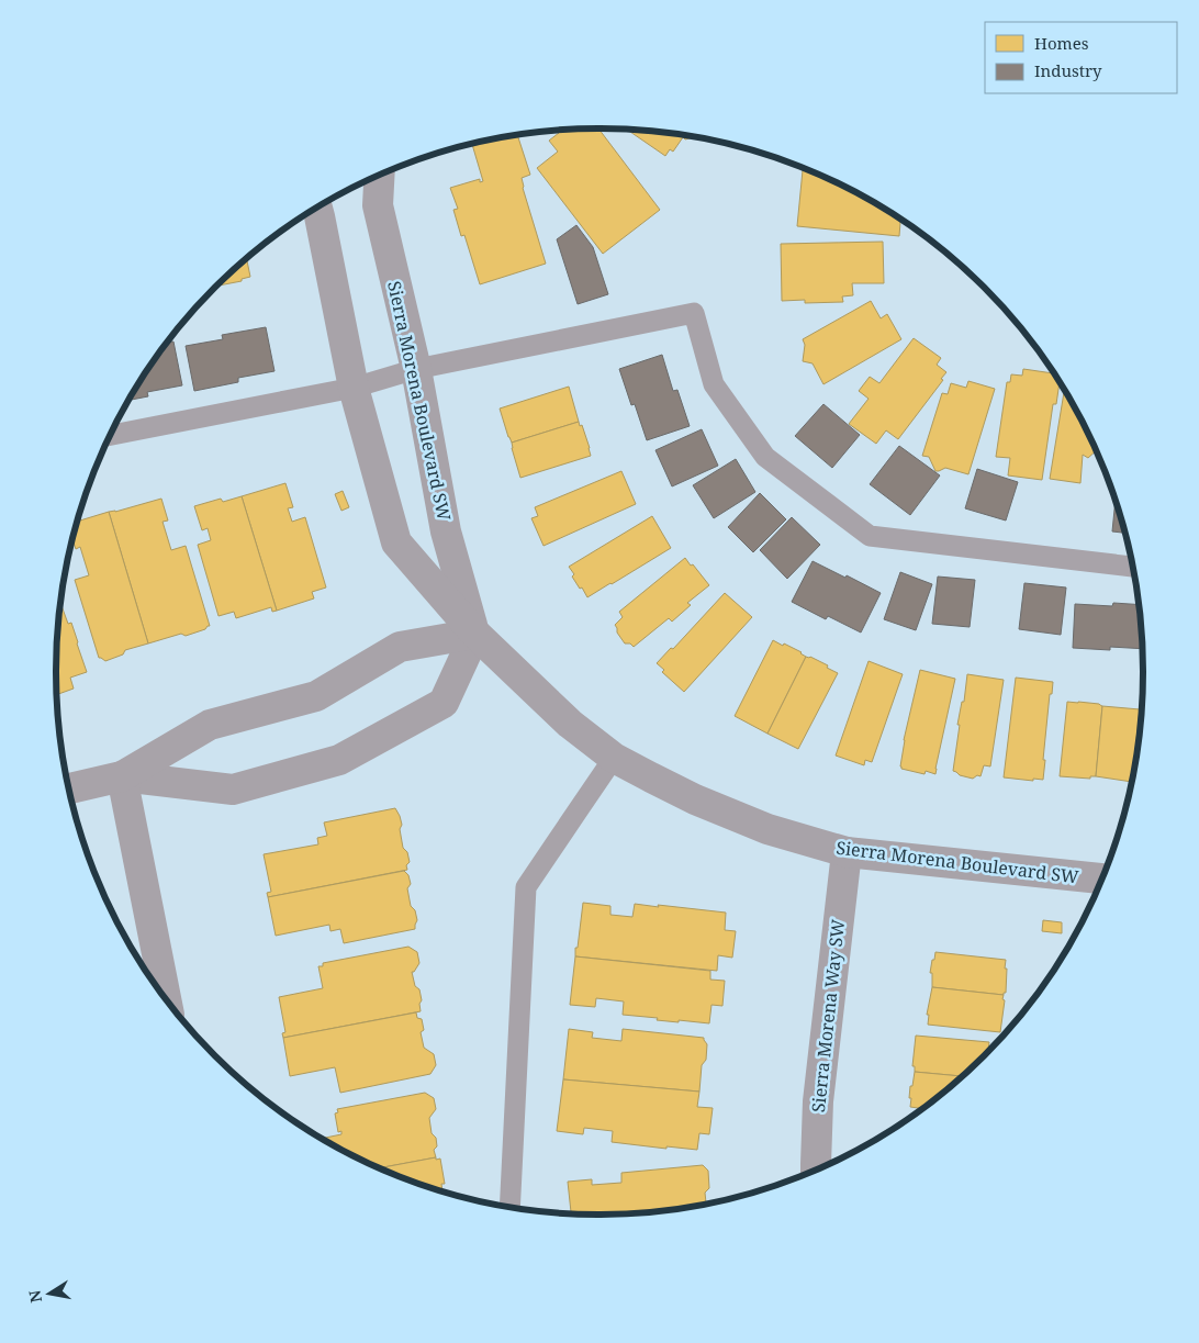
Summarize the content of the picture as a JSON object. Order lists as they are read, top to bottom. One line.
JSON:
{"streets":{"street":["Sierra Morena Boulevard SW","Sierra Morena Way SW"]},"crossings":[["Sierra Morena Boulevard SW","Sierra Morena Way SW"]],"legend":["Homes","Industry"],"north":"left"}
